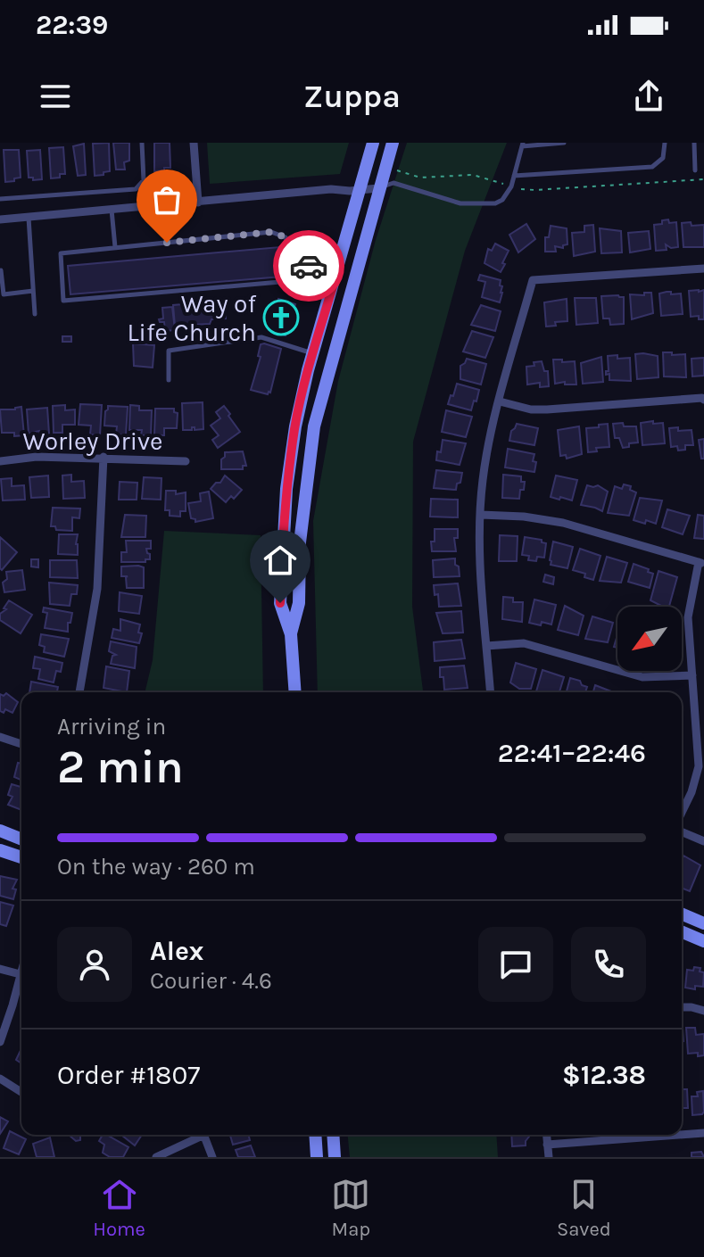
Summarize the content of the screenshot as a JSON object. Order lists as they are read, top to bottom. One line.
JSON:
{"streets":{"street":["Worley Drive"]},"places":{"church":["Way of Life Church"]},"north":"bottom left","page":{"status":"22:39","header":"Zuppa","heading":["2 min","Arriving in","22:41–22:46"],"panel":["Alex","Courier · 4.6","Order #1807","$12.38"],"bar":"On the way · 260 m","tabs":["Home","Map","Saved"]}}
